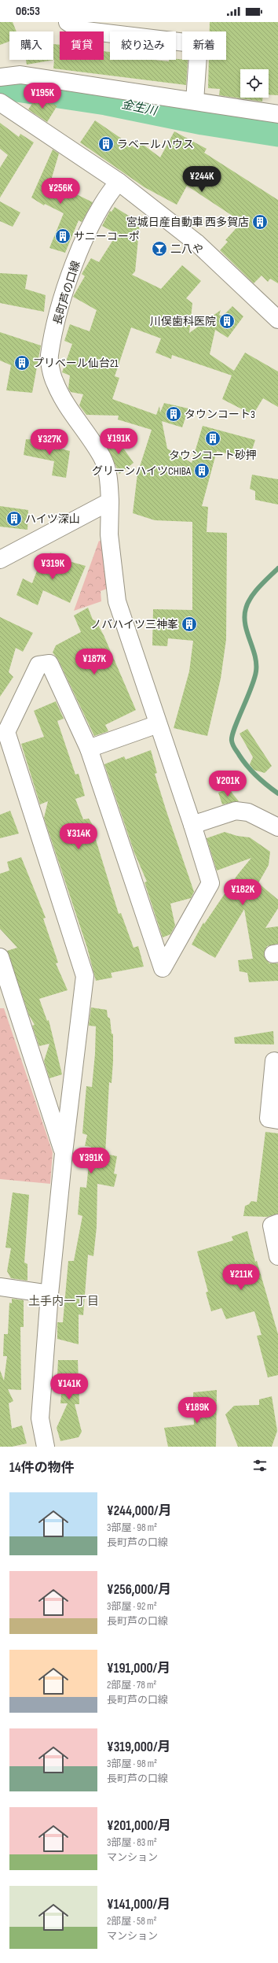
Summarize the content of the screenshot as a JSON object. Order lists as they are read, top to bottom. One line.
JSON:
{"streets":{"street":["長町芦の口線"]},"districts":["土手内一丁目"],"water":["金生川"],"places":{"building":["ラベールハウス","宮城日産自動車 西多賀店","サニーコーポ","川俣歯科医院","プリベール仙台21","タウンコート3","タウンコート砂押","グリーンハイツCHIBA","ハイツ深山","ノバハイツ三神峯"],"bar":["二八や"]},"page":{"status":"06:53","chip":["購入","賃貸","絞り込み","新着"],"price":["¥195K","¥244K","¥256K","¥191K","¥327K","¥319K","¥187K","¥201K","¥314K","¥182K","¥391K","¥211K","¥141K","¥189K"],"heading":"14件の物件","list":[{"name":"¥244,000/月","note":"3部屋 · 98 m² · 長町芦の口線"},{"name":"¥256,000/月","note":"3部屋 · 92 m² · 長町芦の口線"},{"name":"¥191,000/月","note":"2部屋 · 78 m² · 長町芦の口線"},{"name":"¥319,000/月","note":"3部屋 · 98 m² · 長町芦の口線"},{"name":"¥201,000/月","note":"3部屋 · 83 m² · マンション"},{"name":"¥141,000/月","note":"2部屋 · 58 m² · マンション"}]}}
